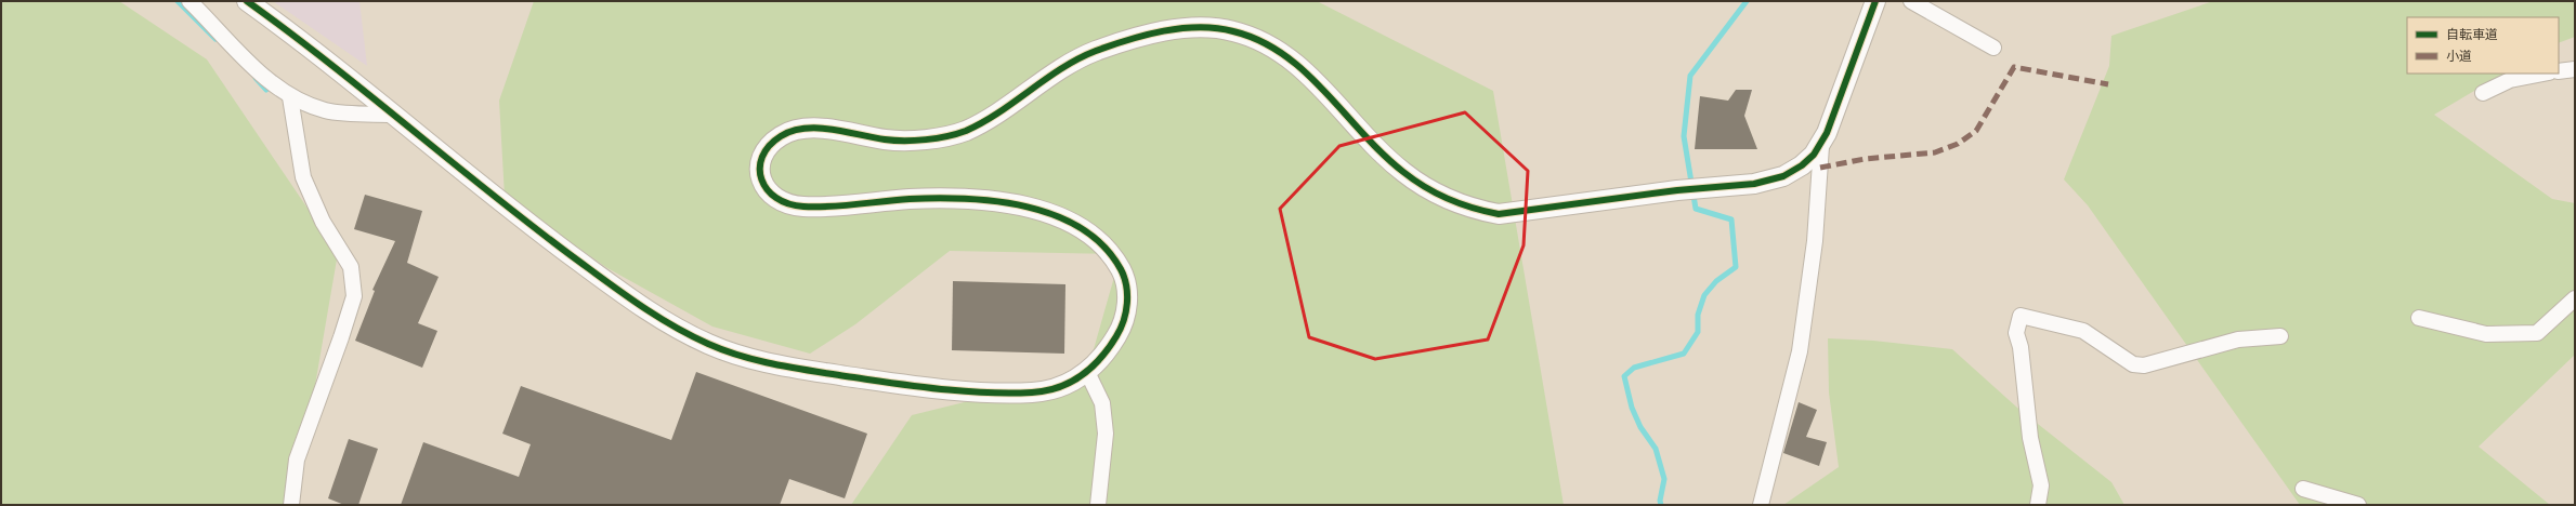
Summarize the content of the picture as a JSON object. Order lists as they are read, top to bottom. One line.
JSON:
{"legend":["自転車道","小道"]}
